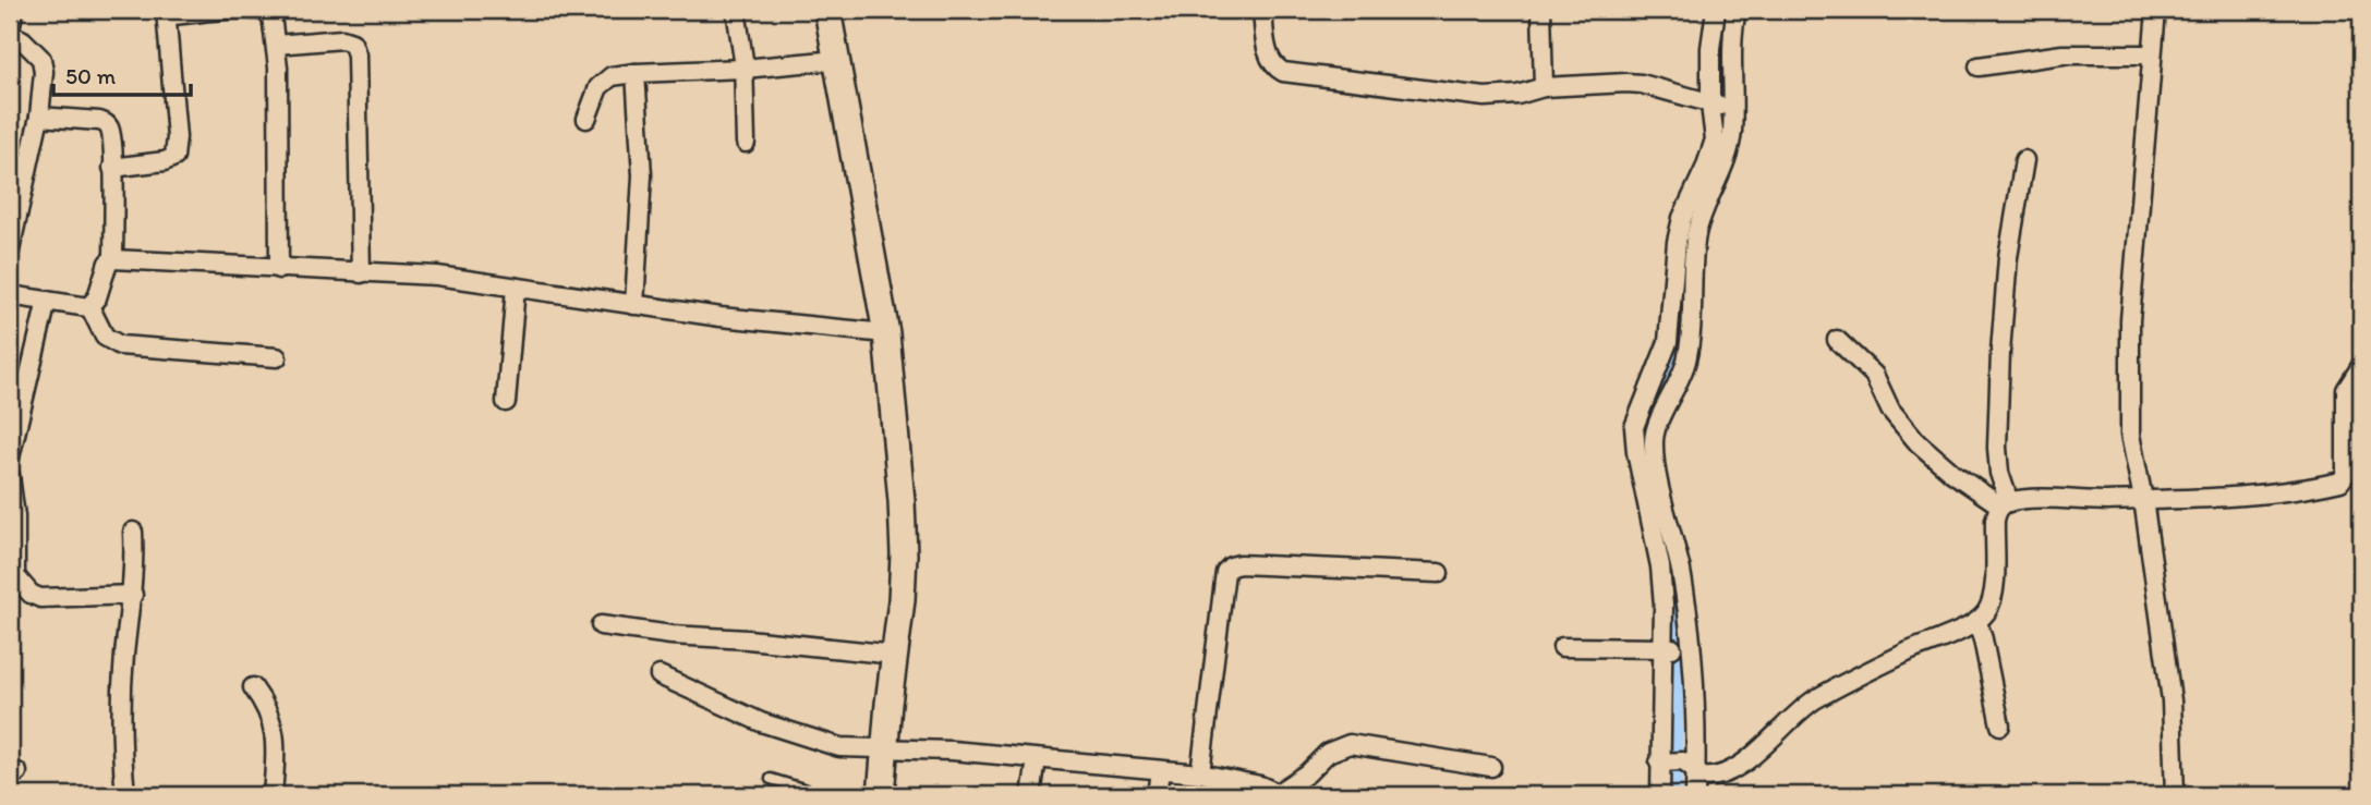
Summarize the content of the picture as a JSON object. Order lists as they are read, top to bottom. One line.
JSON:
{"scale_bar":"50 m"}
